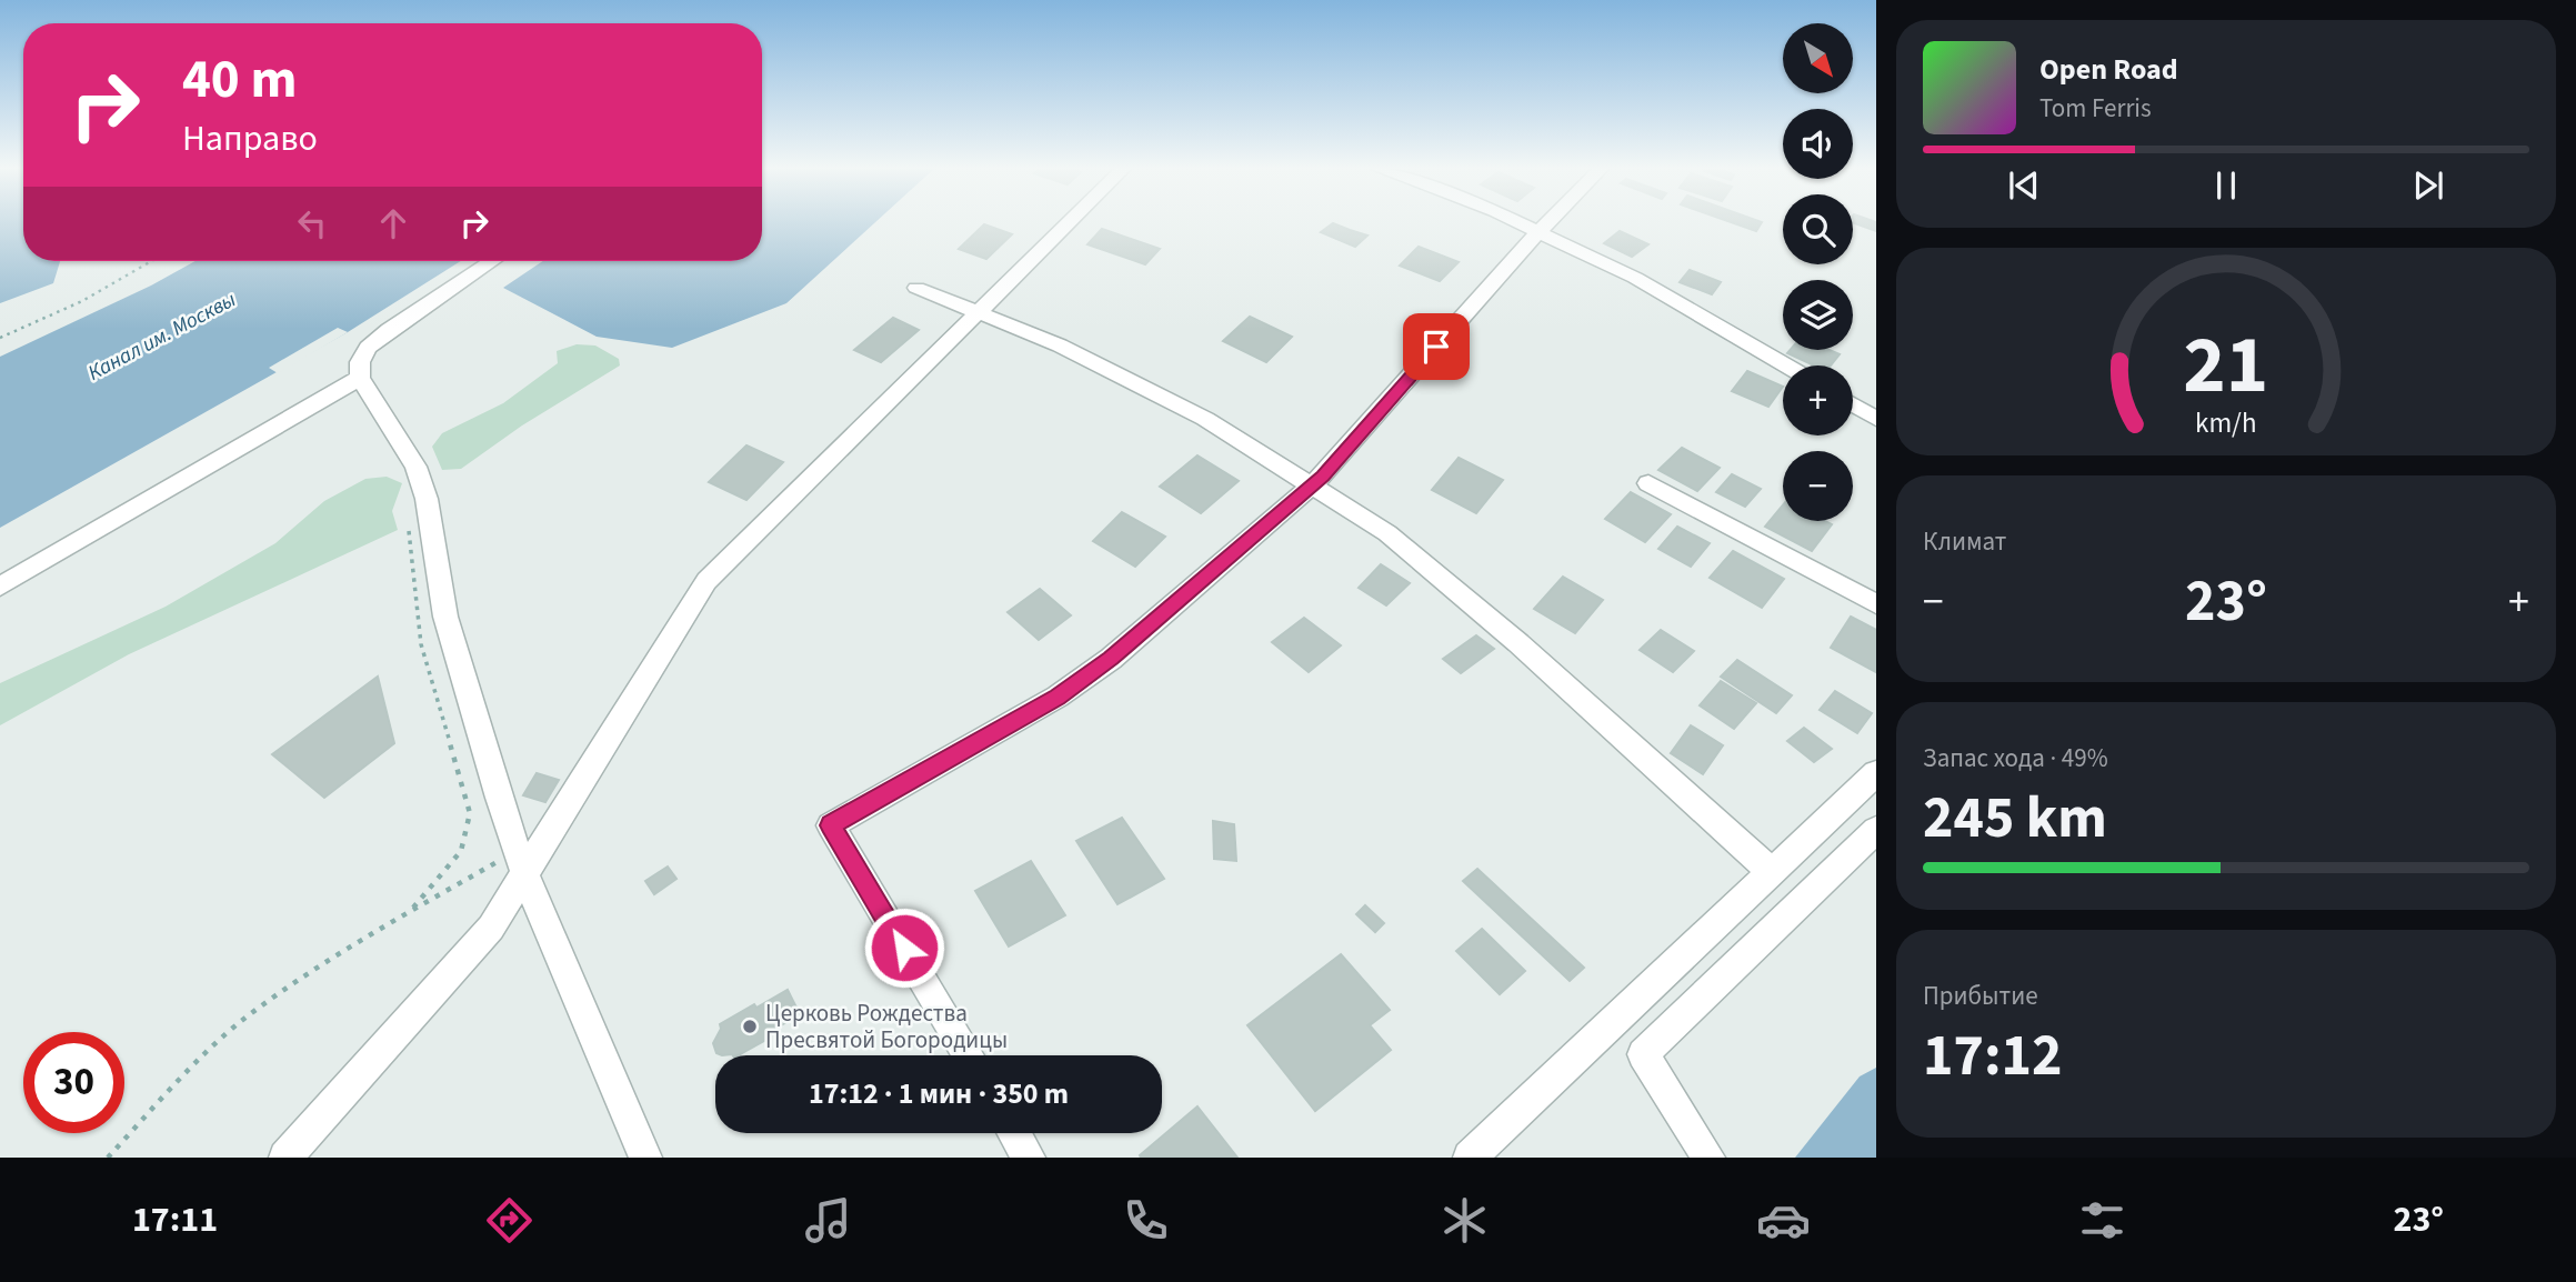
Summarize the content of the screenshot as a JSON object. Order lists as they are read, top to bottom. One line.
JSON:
{"water":["Канал им. Москвы"],"places":["Церковь Рождества Пресвятой Богородицы"],"north":"bottom right","page":{"map_buttons":["+","−"],"turn":["40 m","Направо"],"song":["Open Road","Tom Ferris"],"tile":["Климат",["Запас хода · 49%","245 km"],["Прибытие","17:12"]],"heat":["−","23°","+"],"limit":"30","trip":"17:12 · 1 мин · 350 m","tabs":["17:11","23°"],"gauge":["21","km/h"]}}
